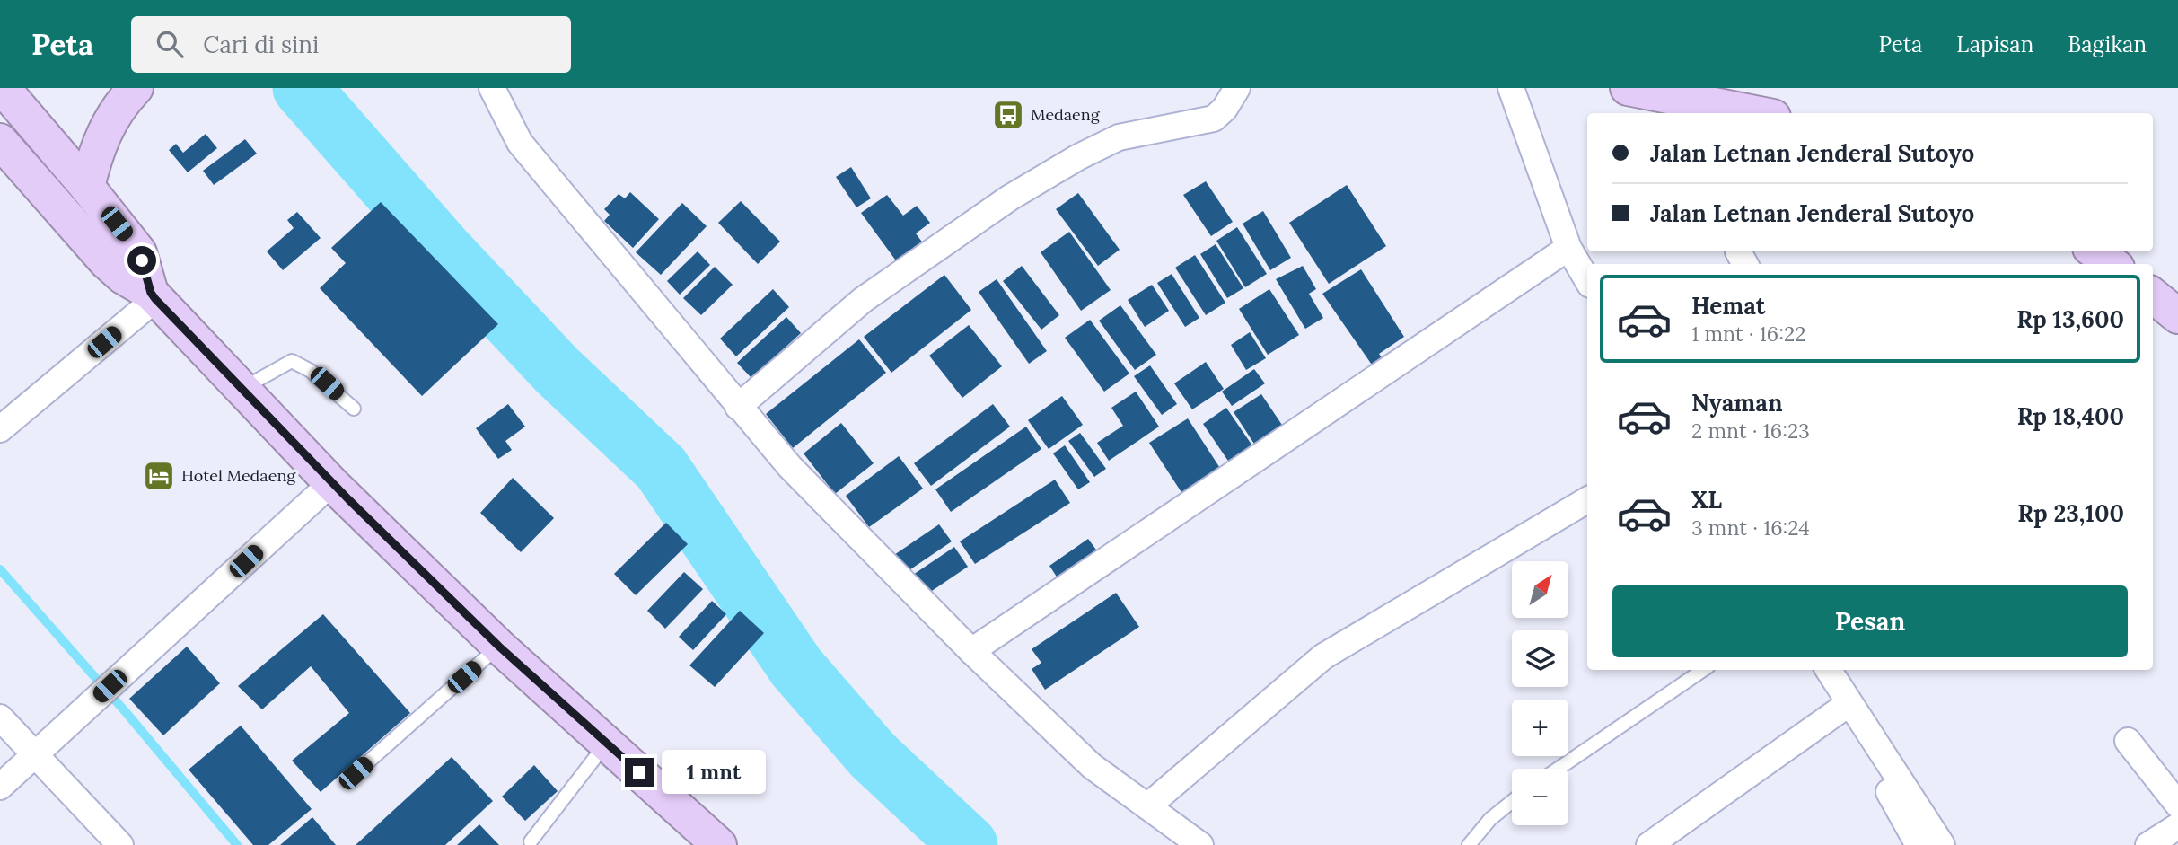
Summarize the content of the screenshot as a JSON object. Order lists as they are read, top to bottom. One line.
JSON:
{"places":{"bus stop":["Medaeng"],"hotel":["Hotel Medaeng"]},"north":"top right","page":{"header":"Peta","search":"Cari di sini","nav":["Peta","Lapisan","Bagikan"],"banner":["Jalan Letnan Jenderal Sutoyo","Jalan Letnan Jenderal Sutoyo"],"list":[{"name":"Hemat","note":"1 mnt · 16:22","value":"Rp 13,600"},{"name":"Nyaman","note":"2 mnt · 16:23","value":"Rp 18,400"},{"name":"XL","note":"3 mnt · 16:24","value":"Rp 23,100"}],"map_buttons":["+","−"],"buttons":"Pesan","bubble":"1 mnt"}}
